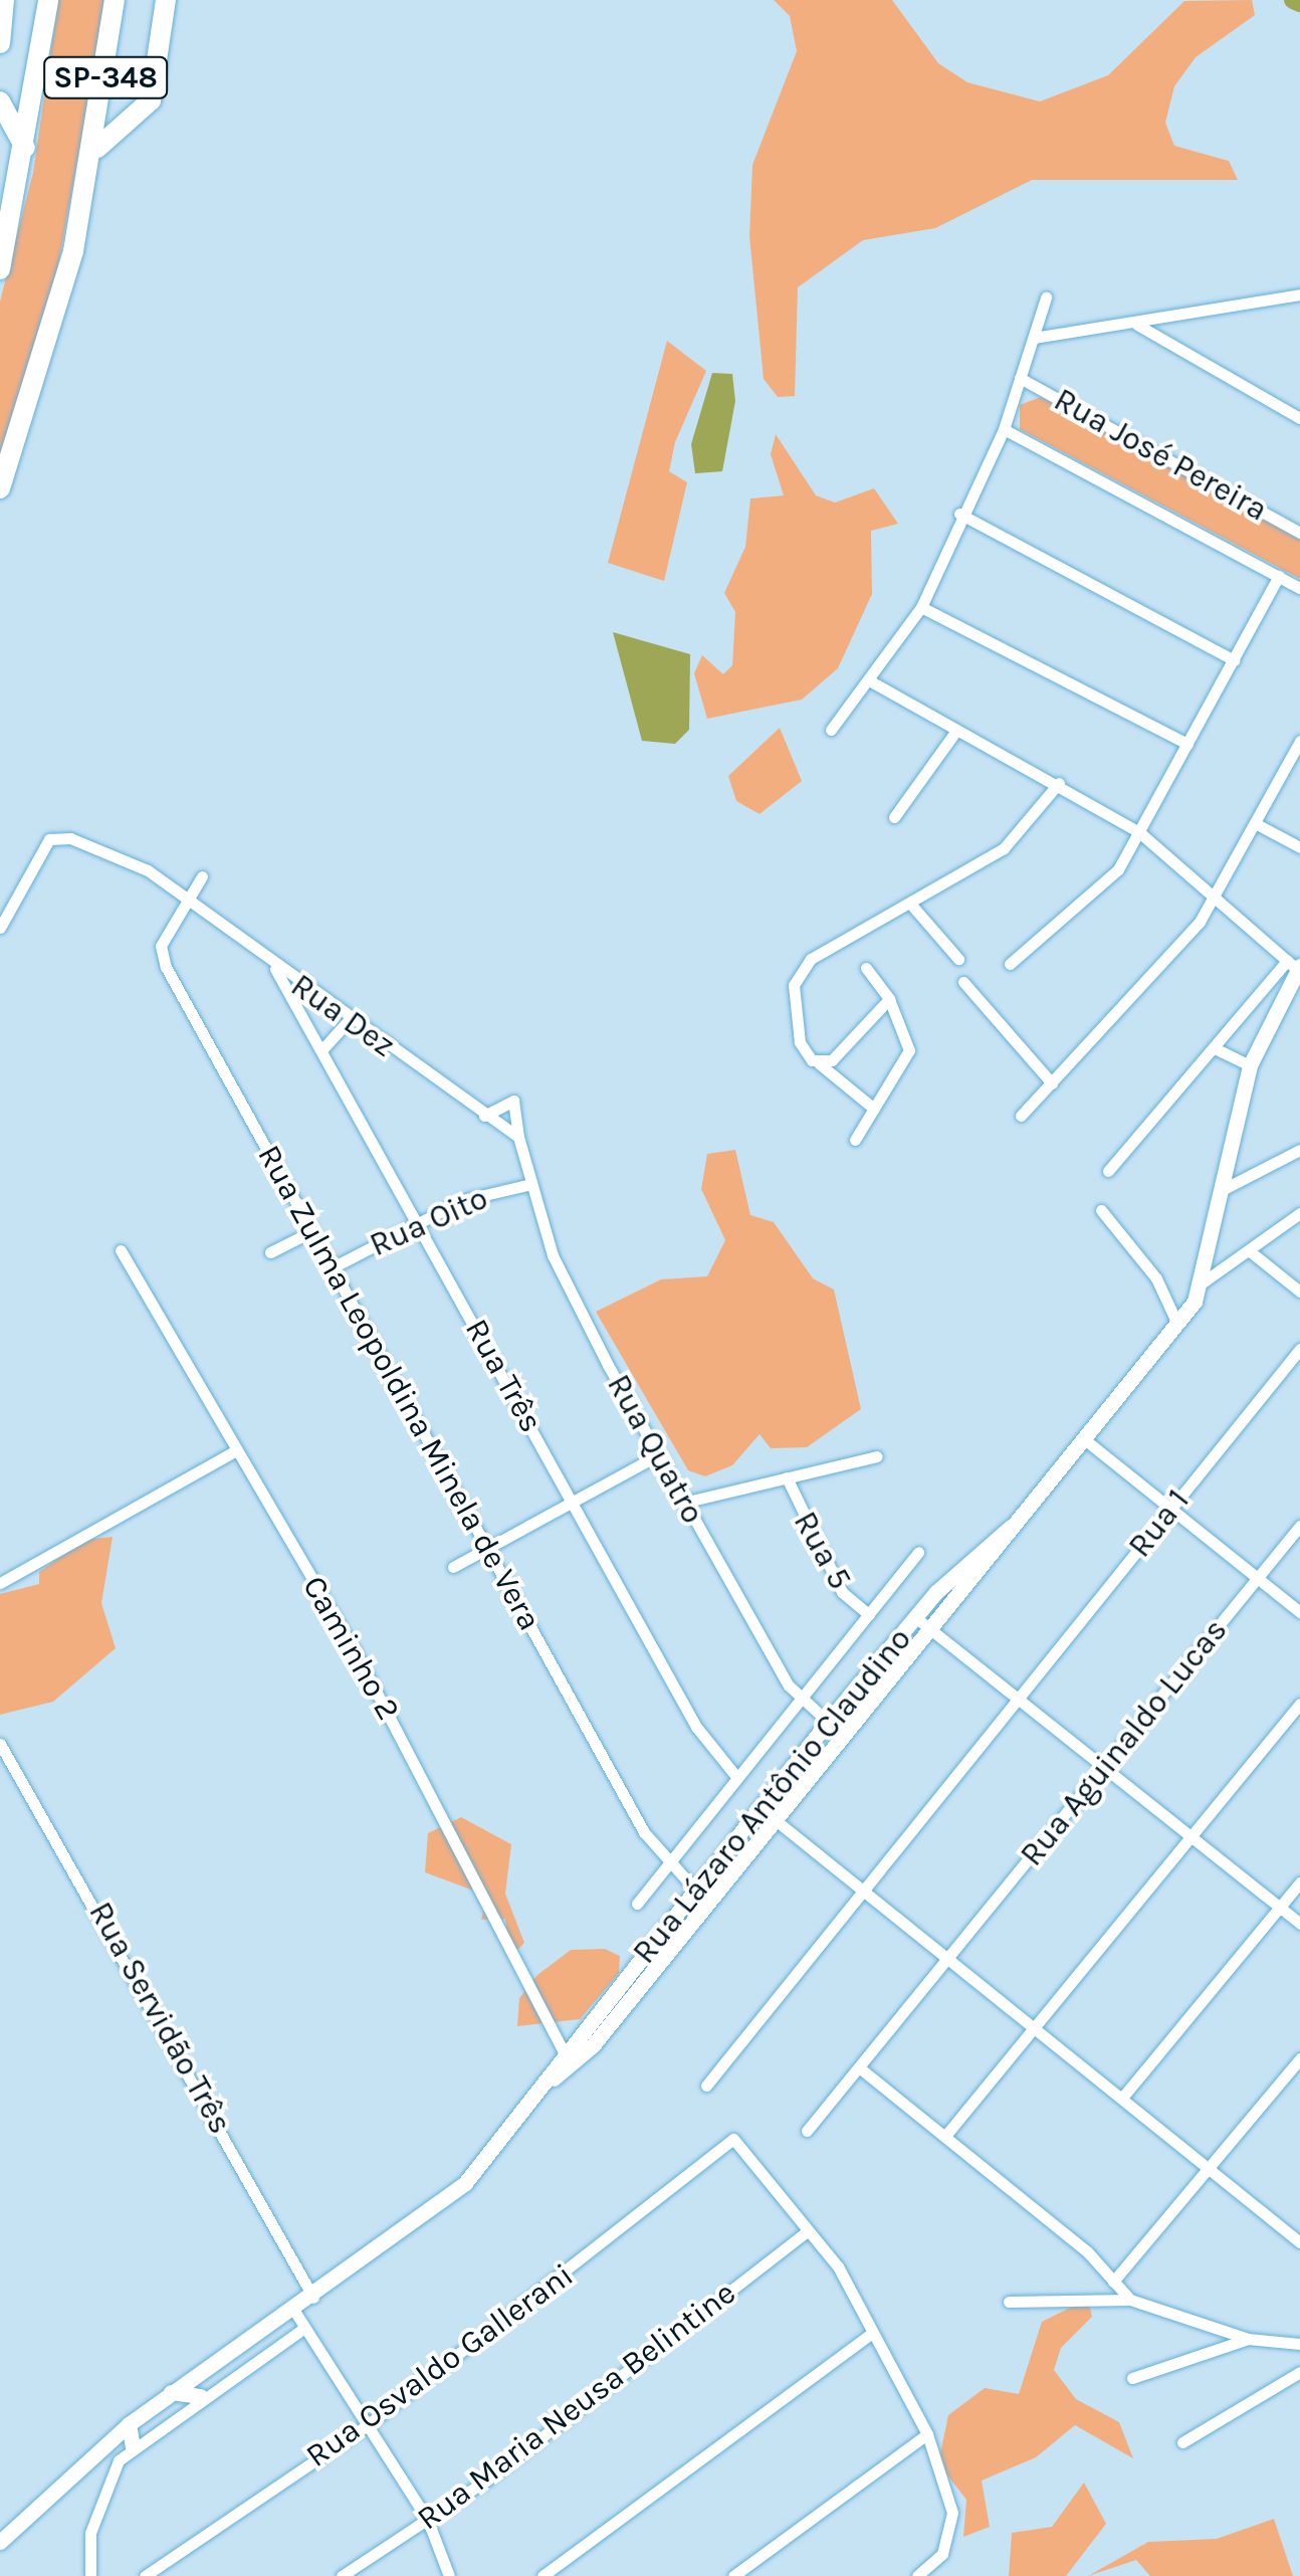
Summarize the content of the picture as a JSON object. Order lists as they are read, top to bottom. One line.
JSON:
{"streets":{"highway":["SP-348"],"main road":["Rua Lázaro Antônio Claudino"],"street":["Rua José Pereira","Rua Dez","Rua Oito","Rua Três","Rua Zulma Leopoldina Minela de Vera","Rua Quatro","Rua 1","Rua 5","Caminho 2","Rua Aguinaldo Lucas","Rua Servidão Três","Rua Osvaldo Gallerani","Rua Maria Neusa Belintine"]},"crossings":[["Rua Dez","Rua Três"],["Rua Dez","Rua Zulma Leopoldina Minela de Vera"],["Rua Dez","Rua Quatro"],["Rua Oito","Rua Três"],["Rua Oito","Rua Zulma Leopoldina Minela de Vera"],["Rua Oito","Rua Quatro"],["Rua Zulma Leopoldina Minela de Vera","Rua Lázaro Antônio Claudino"],["Rua Quatro","Rua Lázaro Antônio Claudino"],["Caminho 2","Rua Lázaro Antônio Claudino"],["Rua Lázaro Antônio Claudino","Rua Servidão Três"],["Rua Osvaldo Gallerani","Rua Maria Neusa Belintine"]]}
